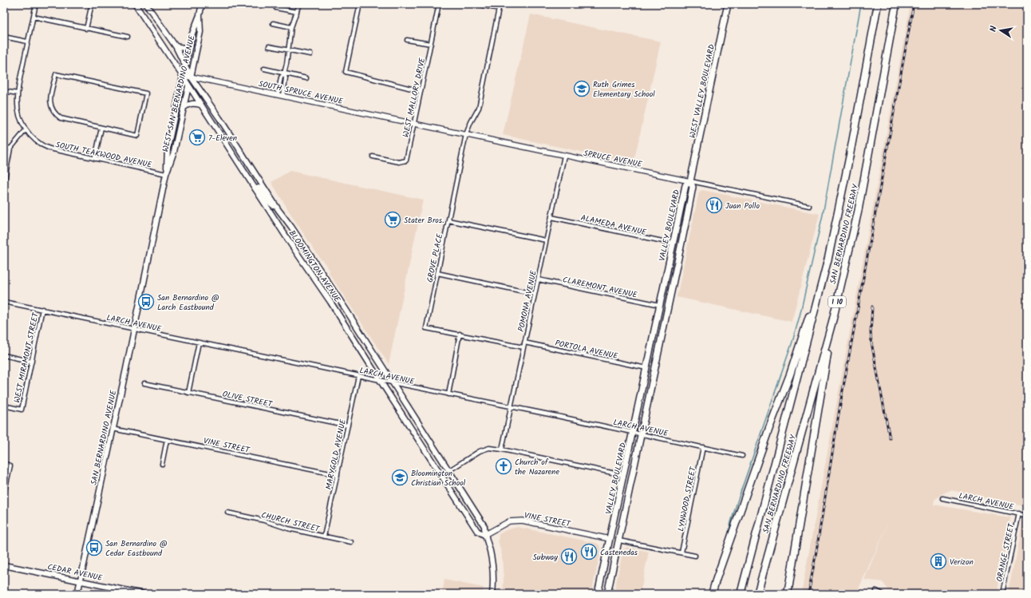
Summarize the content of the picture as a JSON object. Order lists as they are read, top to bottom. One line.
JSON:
{"streets":{"highway":["SAN BERNARDINO FREEWAY","I 10"],"main road":["WEST VALLEY BOULEVARD","WEST SAN BERNARDINO AVENUE","VALLEY BOULEVARD","BLOOMINGTON AVENUE","SAN BERNARDINO AVENUE","CEDAR AVENUE"],"street":["SOUTH SPRUCE AVENUE","WEST MALLORY DRIVE","SOUTH TEAKWOOD AVENUE","SPRUCE AVENUE","ALAMEDA AVENUE","GROVE PLACE","CLAREMONT AVENUE","POMONA AVENUE","LARCH AVENUE","PORTOLA AVENUE","WEST MIRAMONT STREET","OLIVE STREET","VINE STREET","MARYGOLD AVENUE","LYNWOOD STREET","CHURCH STREET","ORANGE STREET"]},"crossings":[["WEST VALLEY BOULEVARD","SPRUCE AVENUE"],["WEST VALLEY BOULEVARD","VALLEY BOULEVARD"],["SOUTH SPRUCE AVENUE","WEST SAN BERNARDINO AVENUE"],["SOUTH SPRUCE AVENUE","WEST MALLORY DRIVE"],["SOUTH SPRUCE AVENUE","SPRUCE AVENUE"],["SOUTH SPRUCE AVENUE","BLOOMINGTON AVENUE"],["WEST SAN BERNARDINO AVENUE","SOUTH TEAKWOOD AVENUE"],["WEST SAN BERNARDINO AVENUE","BLOOMINGTON AVENUE"],["WEST SAN BERNARDINO AVENUE","SAN BERNARDINO AVENUE"],["WEST MALLORY DRIVE","SPRUCE AVENUE"],["SPRUCE AVENUE","VALLEY BOULEVARD"],["SPRUCE AVENUE","GROVE PLACE"],["SPRUCE AVENUE","POMONA AVENUE"],["ALAMEDA AVENUE","VALLEY BOULEVARD"],["ALAMEDA AVENUE","POMONA AVENUE"],["VALLEY BOULEVARD","CLAREMONT AVENUE"],["VALLEY BOULEVARD","LARCH AVENUE"],["VALLEY BOULEVARD","PORTOLA AVENUE"],["VALLEY BOULEVARD","VINE STREET"],["BLOOMINGTON AVENUE","LARCH AVENUE"],["BLOOMINGTON AVENUE","VINE STREET"],["CLAREMONT AVENUE","POMONA AVENUE"],["POMONA AVENUE","LARCH AVENUE"],["POMONA AVENUE","PORTOLA AVENUE"],["LARCH AVENUE","WEST MIRAMONT STREET"],["LARCH AVENUE","SAN BERNARDINO AVENUE"],["LARCH AVENUE","MARYGOLD AVENUE"],["LARCH AVENUE","LYNWOOD STREET"],["LARCH AVENUE","ORANGE STREET"],["OLIVE STREET","MARYGOLD AVENUE"],["SAN BERNARDINO AVENUE","VINE STREET"],["SAN BERNARDINO AVENUE","CEDAR AVENUE"],["VINE STREET","MARYGOLD AVENUE"],["MARYGOLD AVENUE","CHURCH STREET"]],"places":{"school or university":["Ruth Grimes Elementary School","Bloomington Christian School"],"supermarket":["7-Eleven","Stater Bros."],"restaurant":["Juan Pollo","Castenedas","Subway"],"bus stop":["San Bernardino @ Larch Eastbound","San Bernardino @ Cedar Eastbound"],"church":["Church of the Nazarene"],"building":["Verizon"]},"north":"left"}
